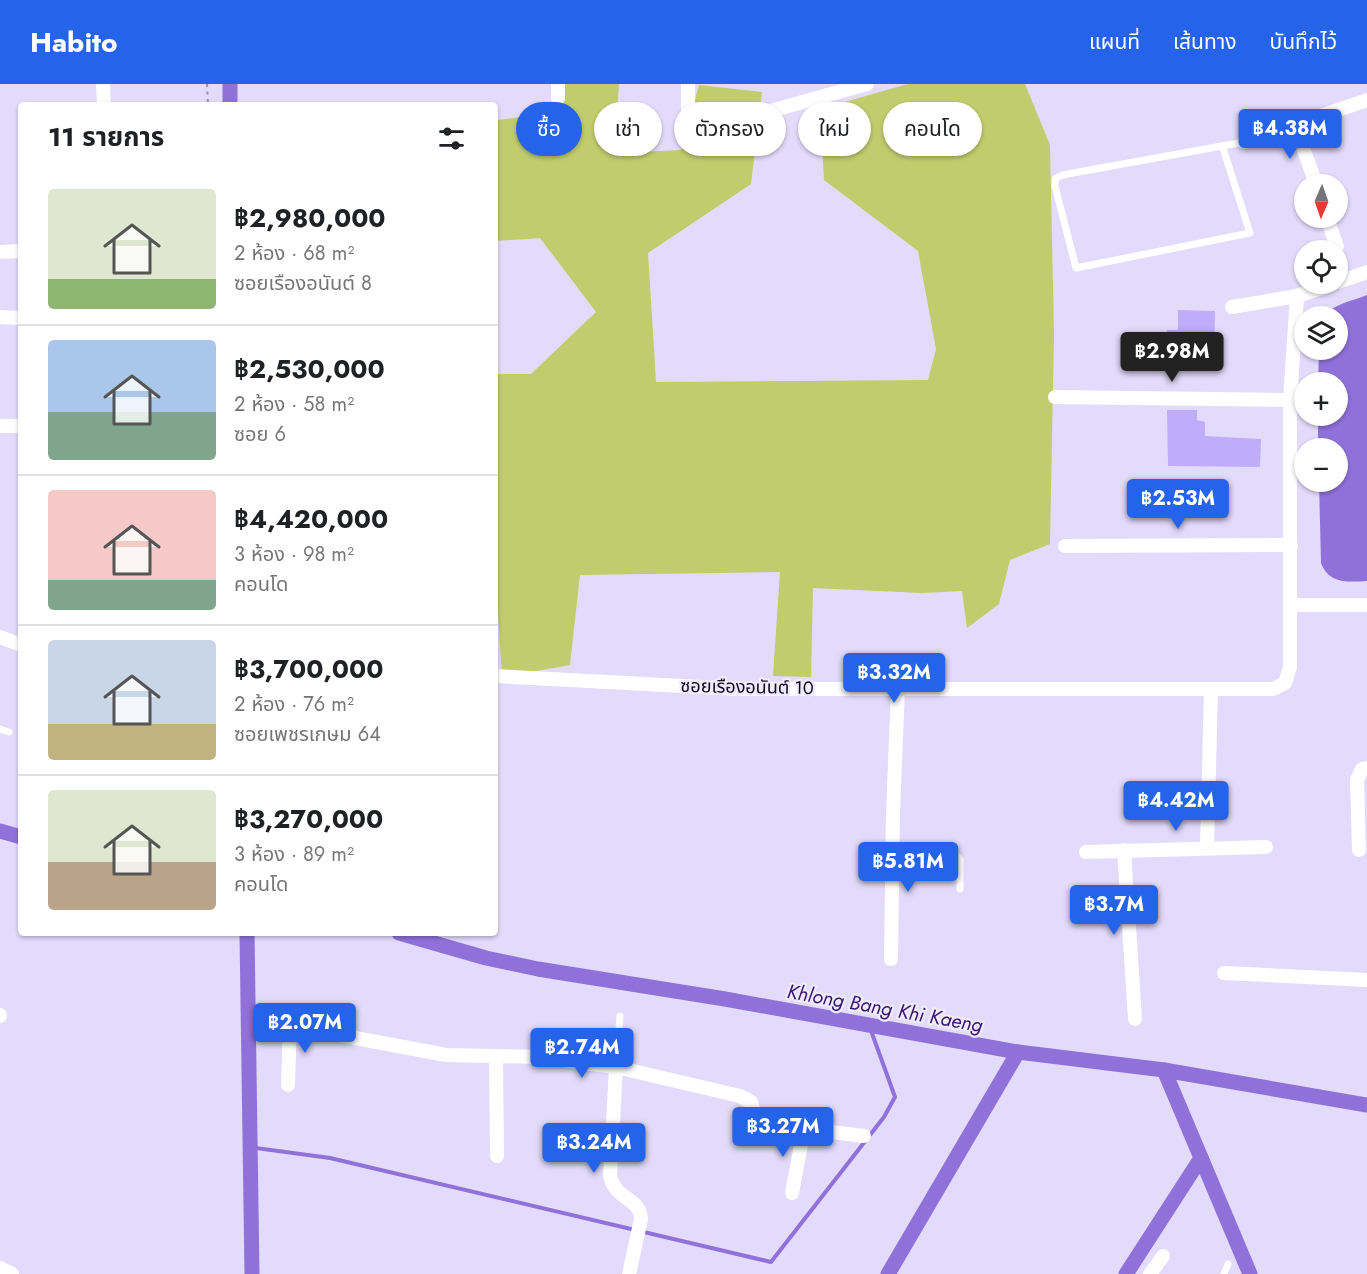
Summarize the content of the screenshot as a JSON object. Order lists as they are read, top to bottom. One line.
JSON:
{"streets":{"street":["ซอยเรืองอนันต์ 10"]},"water":["Khlong Bang Khi Kaeng"],"north":"bottom","page":{"header":"Habito","nav":["แผนที่","เส้นทาง","บันทึกไว้"],"chip":["ซื้อ","เช่า","ตัวกรอง","ใหม่","คอนโด"],"heading":"11 รายการ","price":["฿4.38M","฿2.98M","฿2.53M","฿3.32M","฿4.42M","฿5.81M","฿3.7M","฿2.07M","฿2.74M","฿3.27M","฿3.24M"],"map_buttons":["+","−"],"list":[{"name":"฿2,980,000","note":"2 ห้อง · 68 m² · ซอยเรืองอนันต์ 8"},{"name":"฿2,530,000","note":"2 ห้อง · 58 m² · ซอย 6"},{"name":"฿4,420,000","note":"3 ห้อง · 98 m² · คอนโด"},{"name":"฿3,700,000","note":"2 ห้อง · 76 m² · ซอยเพชรเกษม 64"},{"name":"฿3,270,000","note":"3 ห้อง · 89 m² · คอนโด"}]}}
